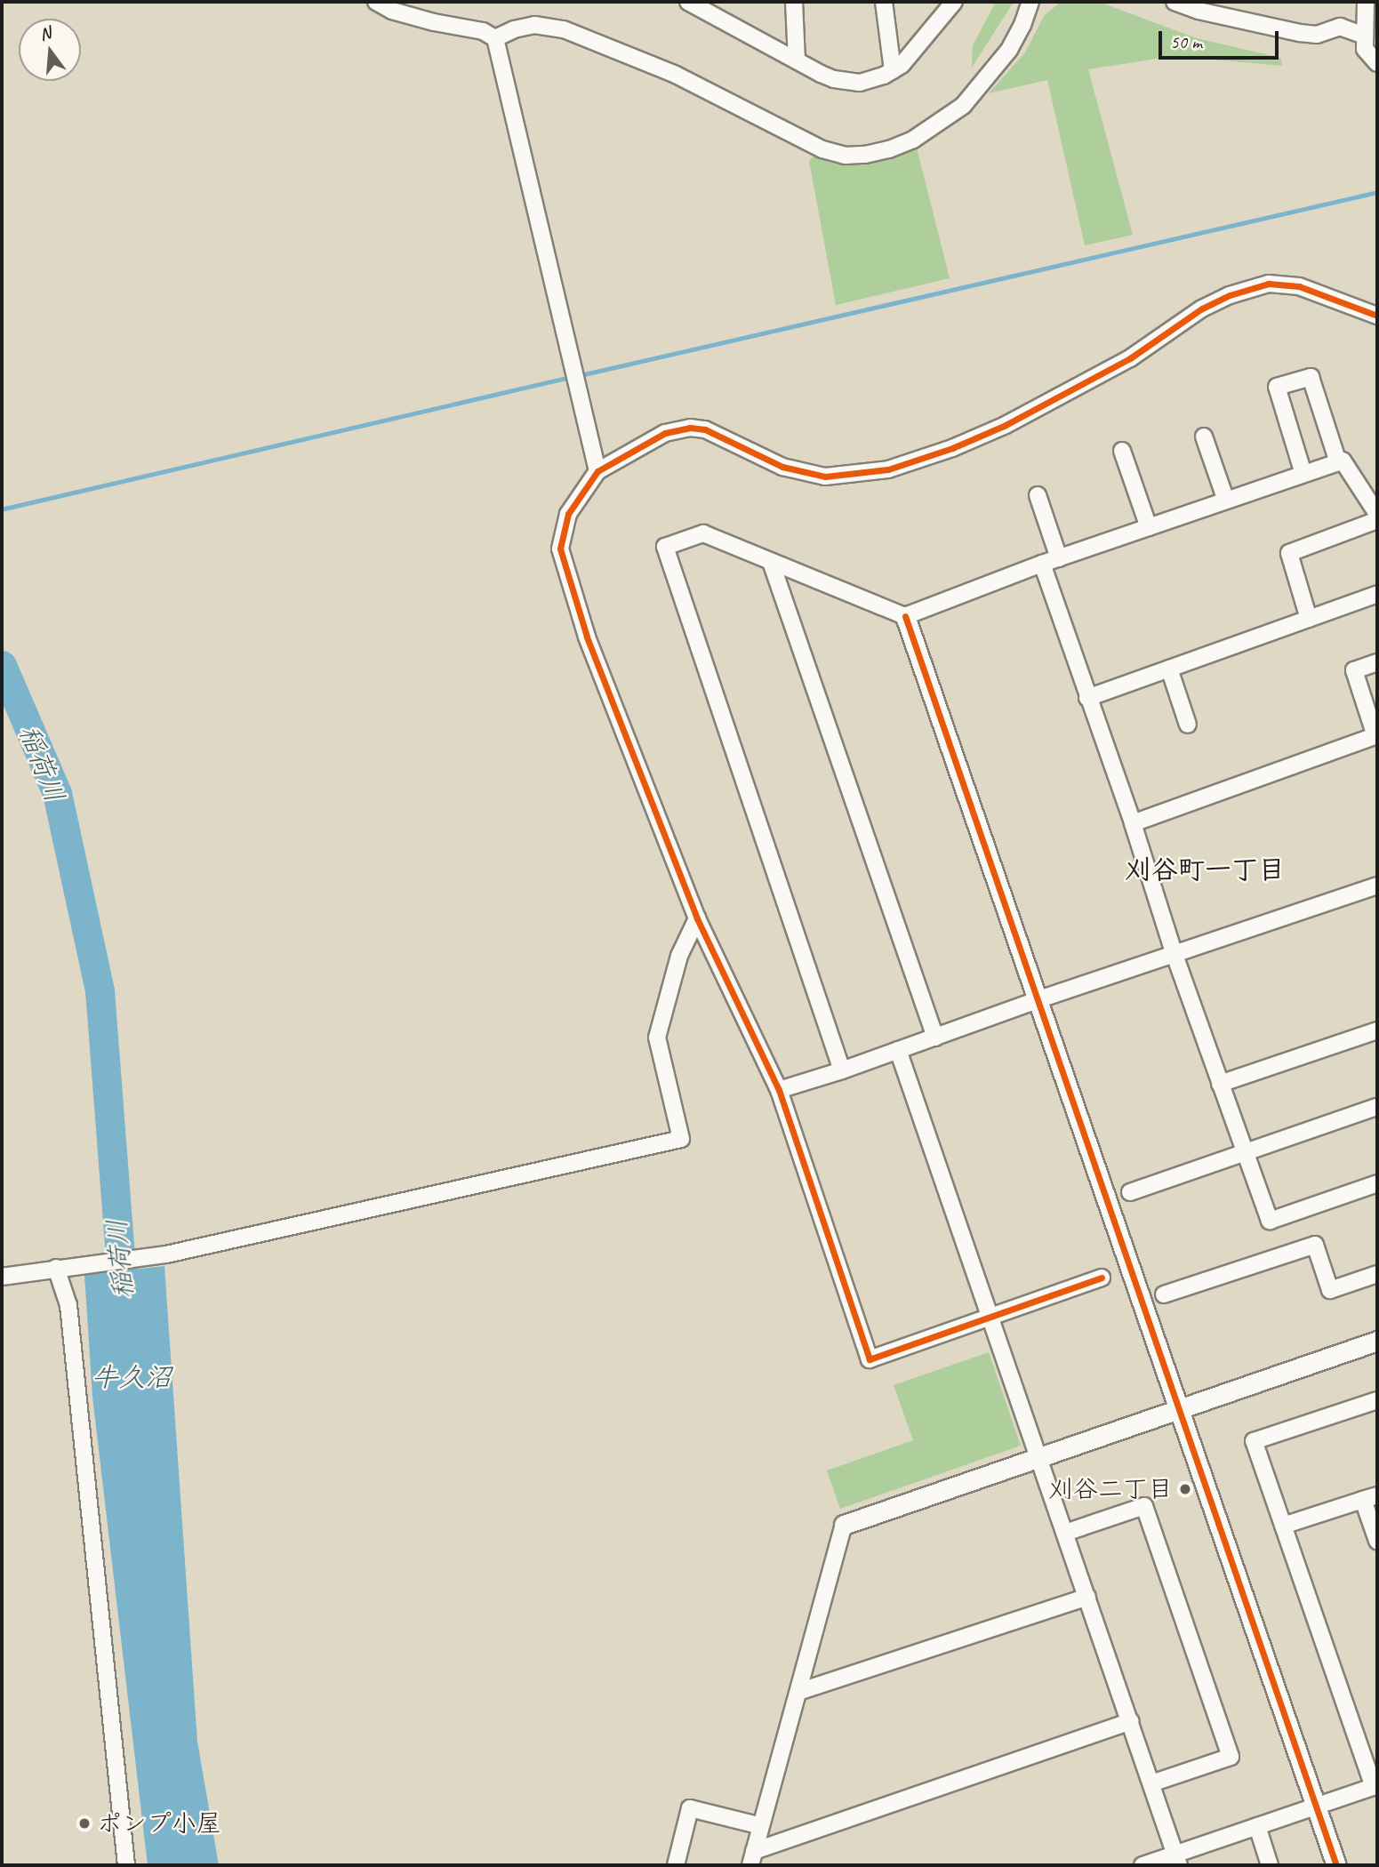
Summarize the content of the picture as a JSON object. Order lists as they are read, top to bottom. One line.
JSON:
{"districts":["刈谷町一丁目"],"water":["稲荷川","牛久沼"],"places":["刈谷二丁目","ポンプ小屋"],"scale_bar":"50 m","north":"top"}
